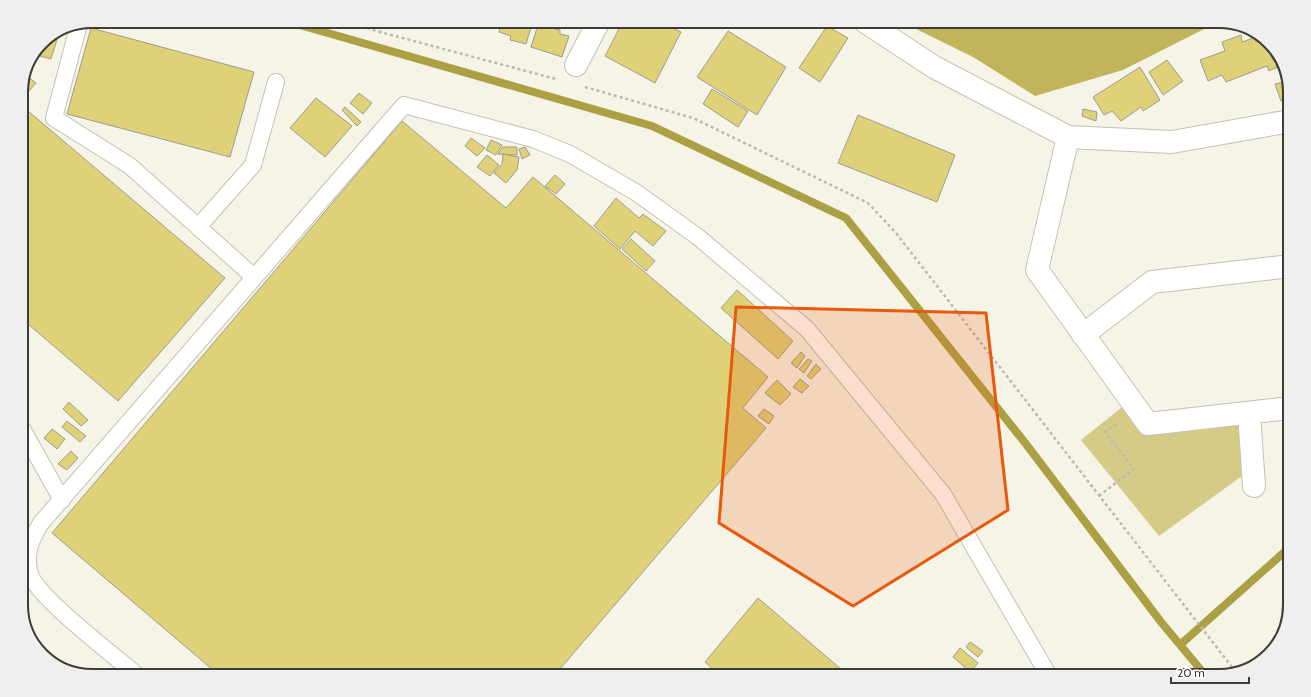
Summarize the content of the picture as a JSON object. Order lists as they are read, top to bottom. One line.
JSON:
{"scale_bar":"20 m"}
